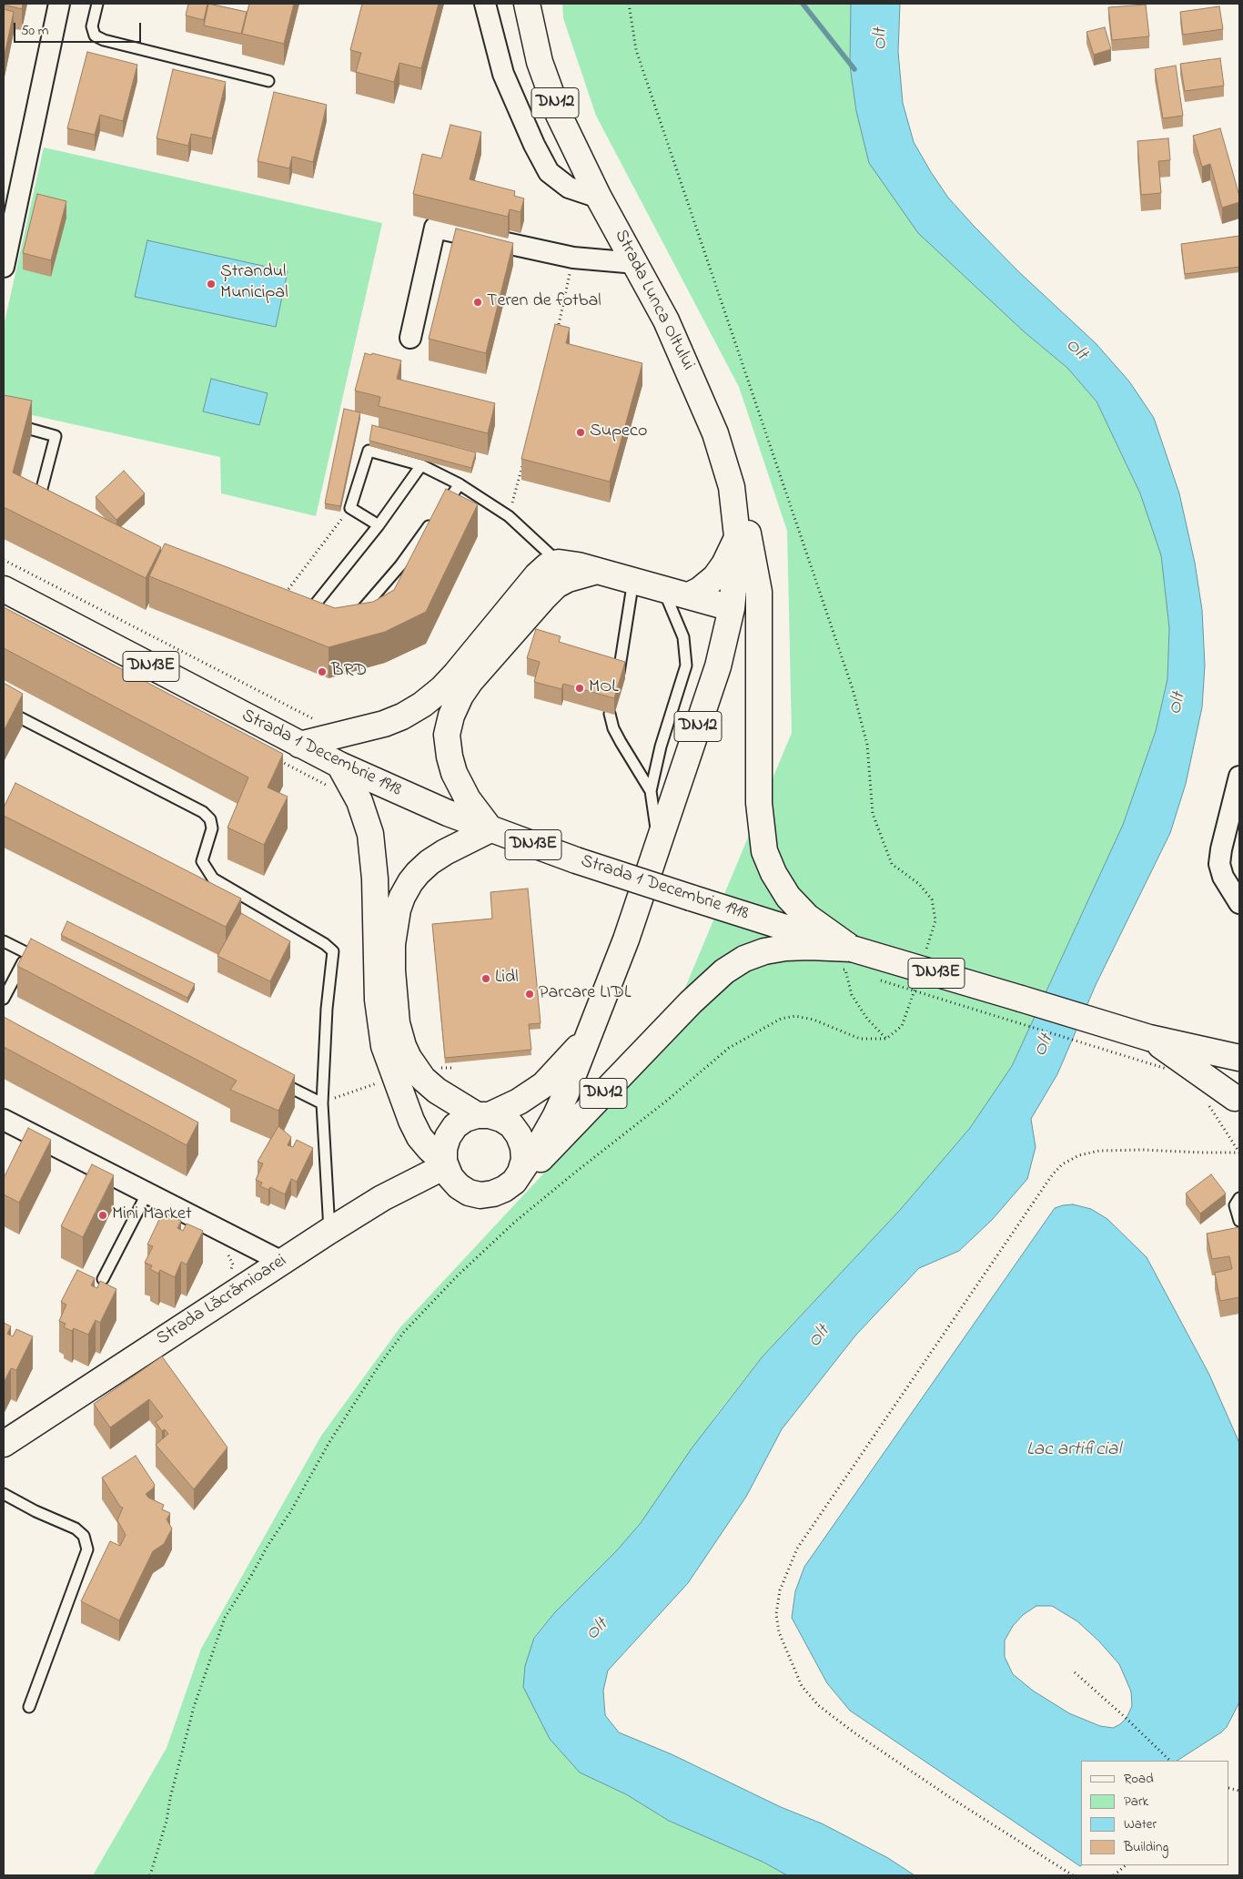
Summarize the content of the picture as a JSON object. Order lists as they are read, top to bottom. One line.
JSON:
{"streets":{"main road":["DN12","Strada Lunca Oltului","DN13E","Strada 1 Decembrie 1918","Strada Lăcrămioarei"]},"crossings":[["DN12","Strada Lunca Oltului"],["DN12","Strada 1 Decembrie 1918"],["DN12","Strada Lăcrămioarei"]],"water":["Olt","Lac artificial"],"places":["Ștrandul Municipal","Teren de fotbal","Supeco","BRD","MOL","Lidl","Parcare LIDL","Mini Market"],"legend":["Road","Park","Water","Building"],"scale_bar":"50 m"}
